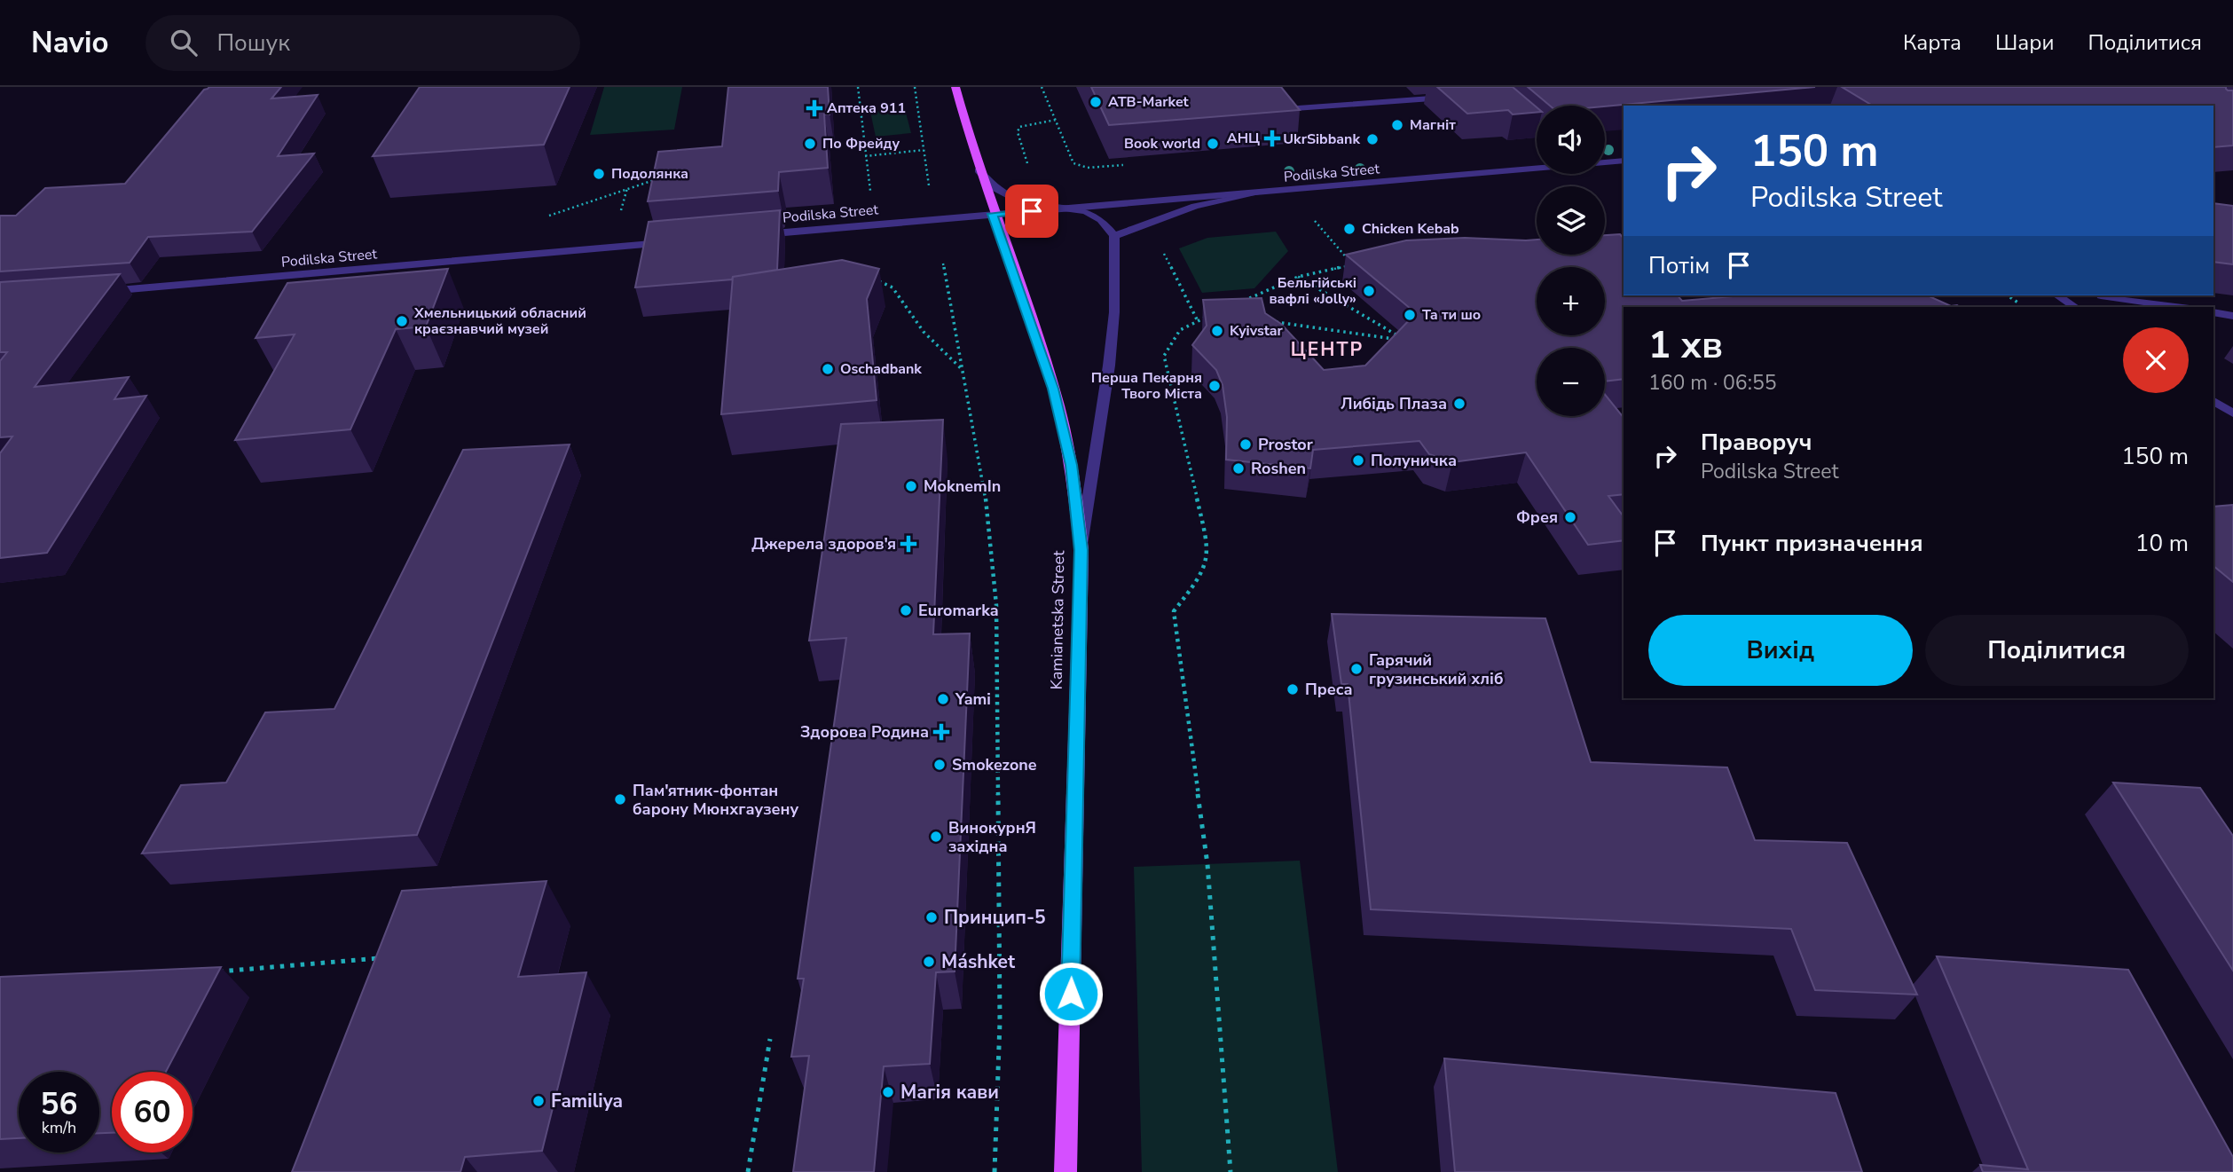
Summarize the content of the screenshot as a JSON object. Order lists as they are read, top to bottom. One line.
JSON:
{"streets":{"main road":["Kamianetska Street"],"street":["Podilska Street"]},"crossings":[["Podilska Street","Kamianetska Street"]],"districts":["ЦЕНТР"],"places":{"other":["ATB-Market","Магніт","UkrSibbank","По Фрейду","Book world","Подолянка","Chicken Kebab","Бельгійські вафлі «Jolly»","Та ти шо","Хмельницький обласний краєзнавчий музей","Kyivstar","Oschadbank","Перша Пекарня Твого Міста","Либідь Плаза","Prostor","Полуничка","Roshen","MoknemIn","Фрея","Euromarka","Гарячий грузинський хліб","Преса","Yami","Smokezone","Пам'ятник-фонтан барону Мюнхгаузену","ВинокурнЯ західна","Принцип-5","Mа́shket","Магія кави","Familiya"],"health":["Аптека 911","АНЦ","Джерела здоров'я","Здорова Родина"]},"page":{"header":"Navio","search":"Пошук","nav":["Карта","Шари","Поділитися"],"map_buttons":["+","−"],"turn":["150 m","Podilska Street"],"then":"Потім","heading":["1 хв","160 m · 06:55"],"list":[{"name":"Праворуч","note":"Podilska Street","value":"150 m"},{"name":"Пункт призначення","value":"10 m"}],"buttons":["Вихід","Поділитися"],"speed":"56 km/h","limit":"60"}}
